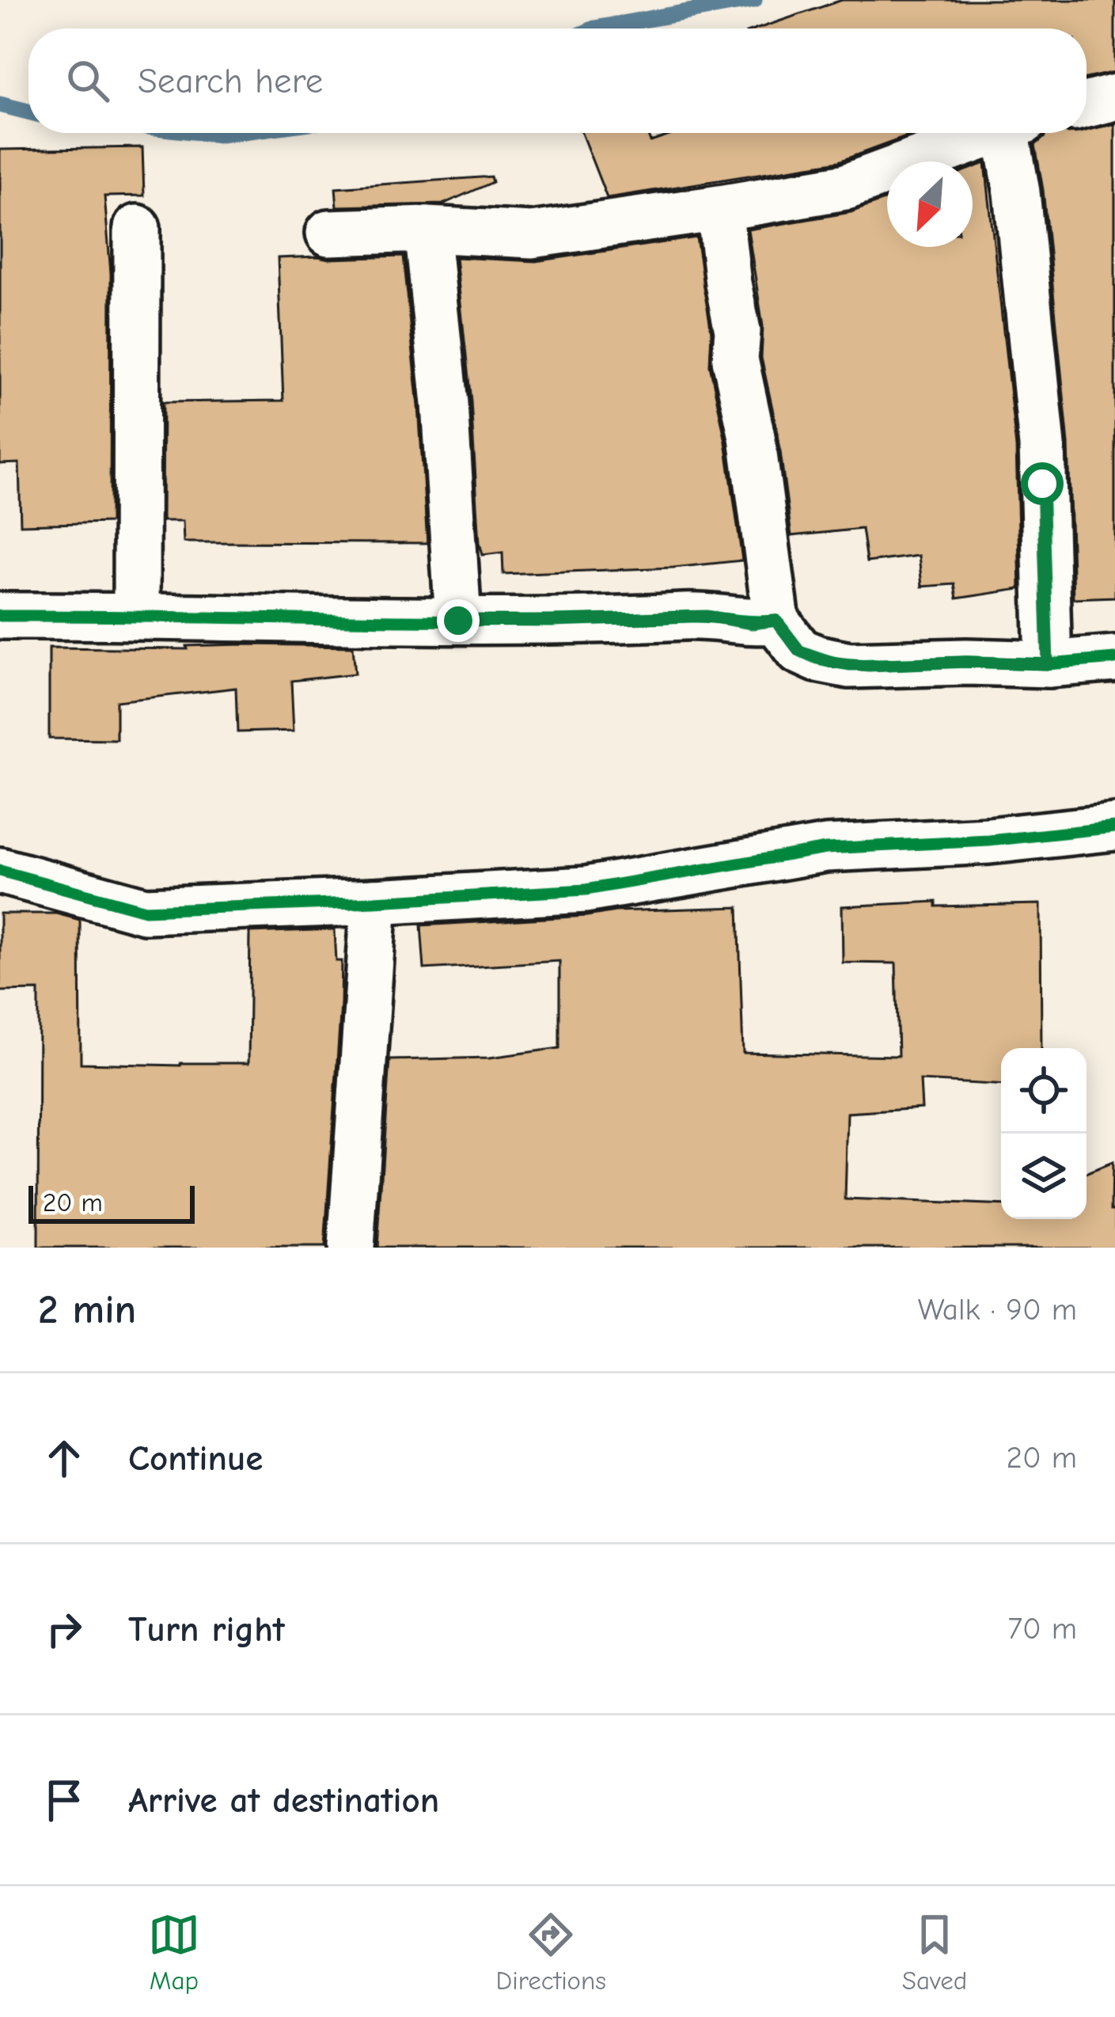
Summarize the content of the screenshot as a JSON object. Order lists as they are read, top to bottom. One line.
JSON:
{"scale_bar":"20 m","north":"bottom left","page":{"search":"Search here","scale":"20 m","heading":["2 min","Walk · 90 m"],"list":[["Continue","20 m"],["Turn right","70 m"],"Arrive at destination"],"nav":["Map","Directions","Saved"]}}
